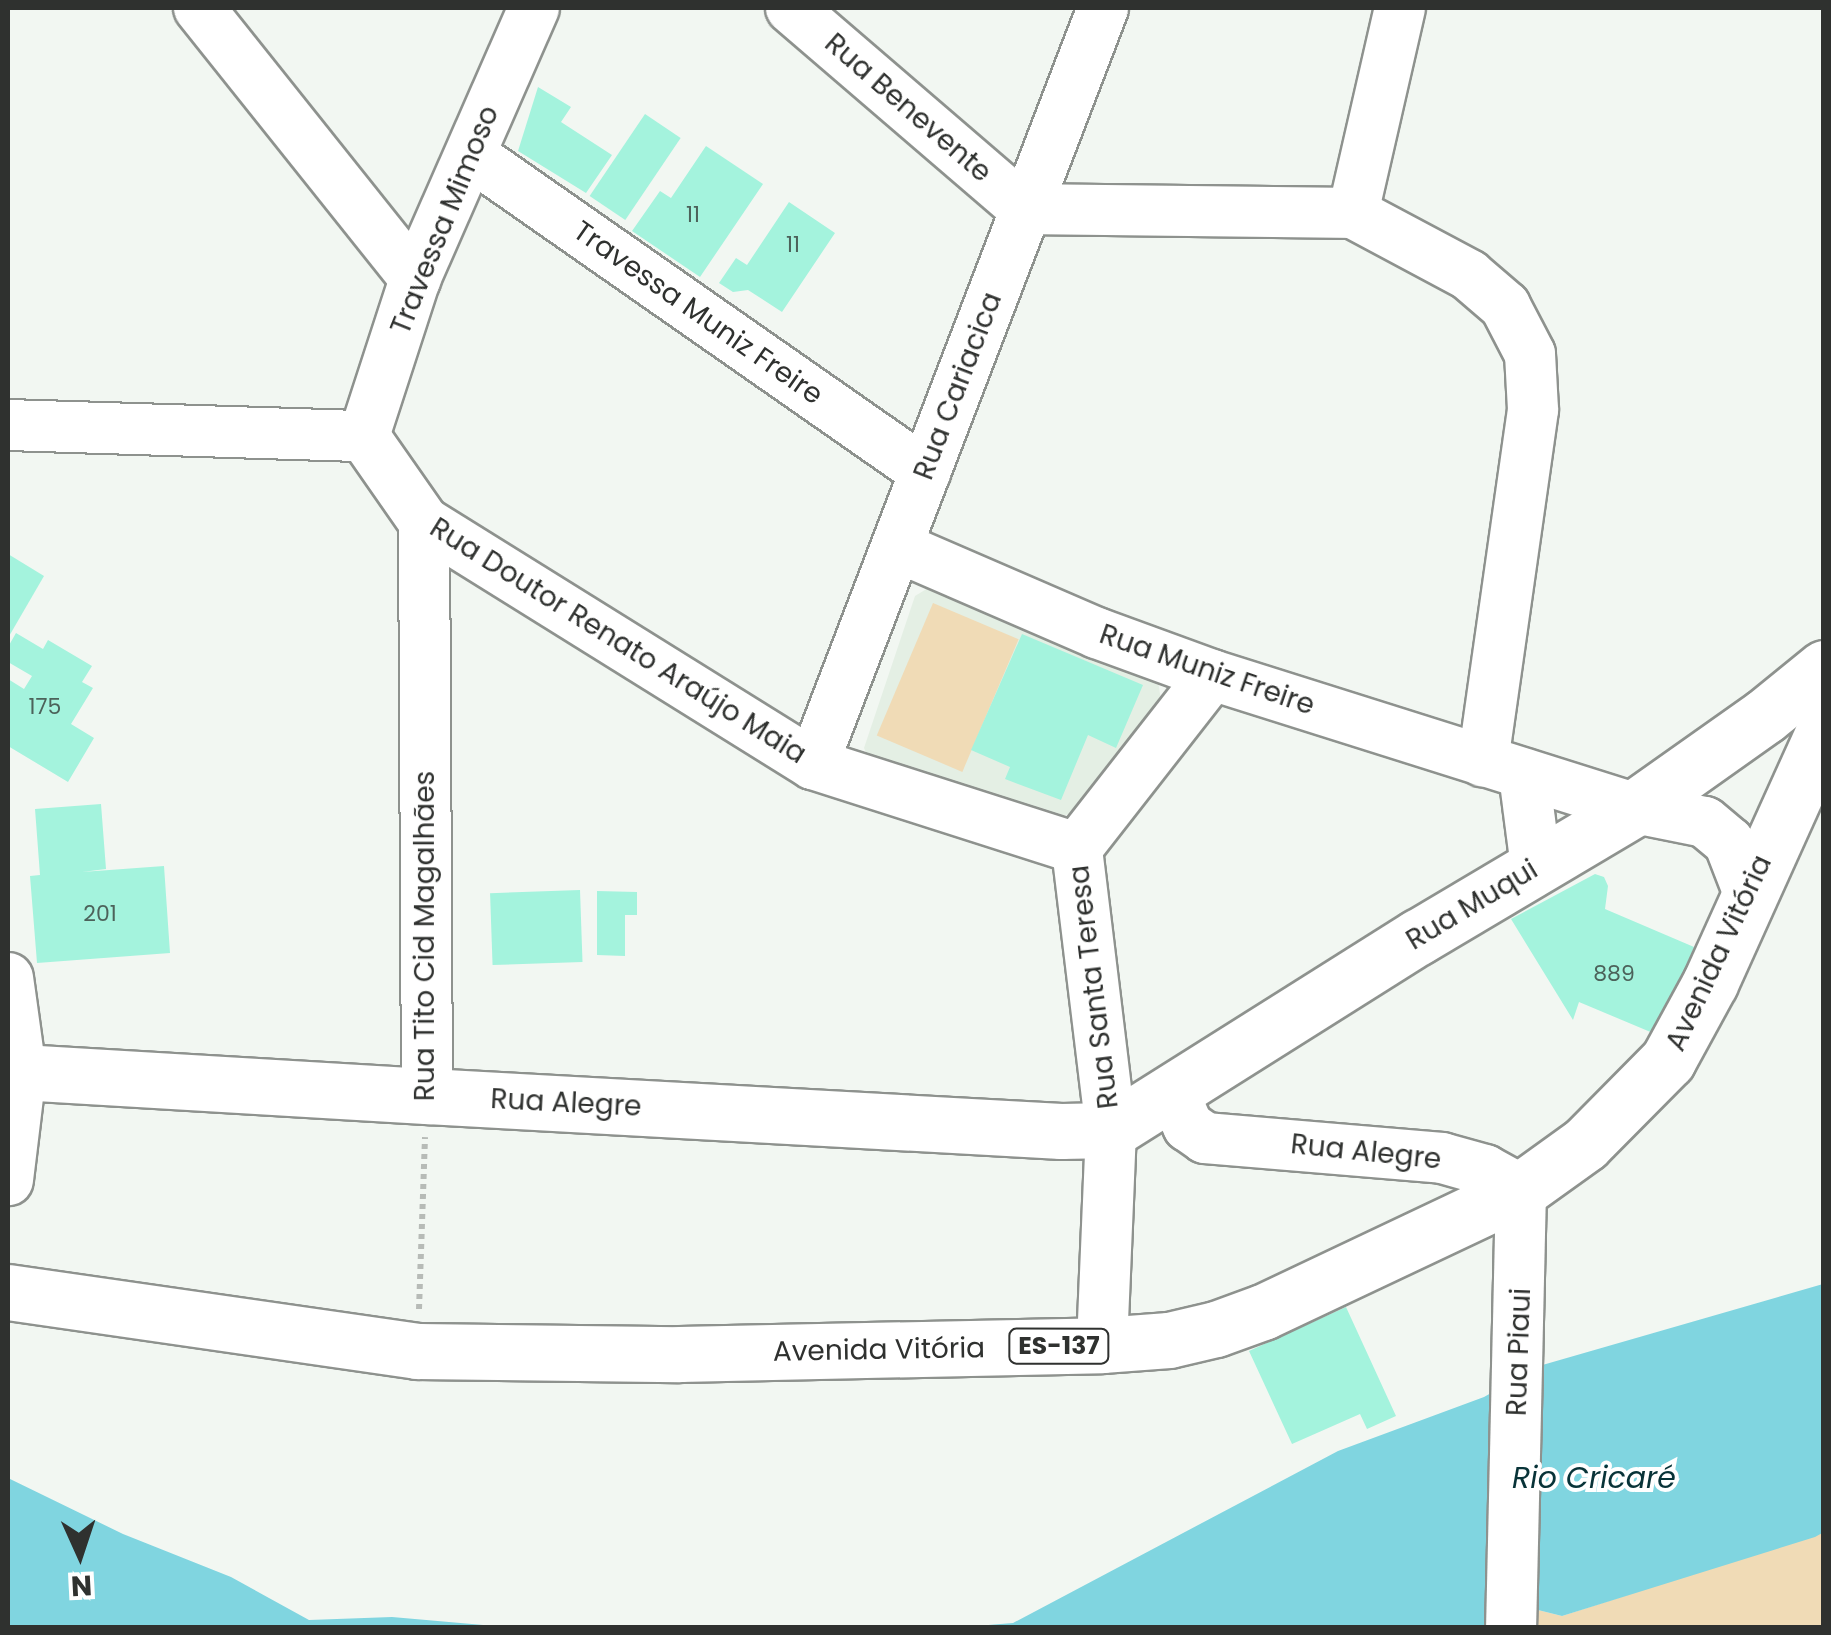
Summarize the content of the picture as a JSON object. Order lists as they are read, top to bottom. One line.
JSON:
{"streets":{"main road":["Rua Muqui","Avenida Vitória","Rua Alegre","ES-137"],"street":["Rua Benevente","Travessa Mimoso","Travessa Muniz Freire","Rua Cariacica","Rua Doutor Renato Araújo Maia","Rua Muniz Freire","Rua Tito Cid Magalhães","Rua Santa Teresa","Rua Piaui"]},"crossings":[["Rua Benevente","Rua Cariacica"],["Travessa Mimoso","Travessa Muniz Freire"],["Travessa Mimoso","Rua Doutor Renato Araújo Maia"],["Travessa Muniz Freire","Rua Cariacica"],["Rua Cariacica","Rua Doutor Renato Araújo Maia"],["Rua Cariacica","Rua Muniz Freire"],["Rua Doutor Renato Araújo Maia","Rua Tito Cid Magalhães"],["Rua Doutor Renato Araújo Maia","Rua Santa Teresa"],["Rua Muniz Freire","Rua Muqui"],["Rua Muniz Freire","Avenida Vitória"],["Rua Muniz Freire","Rua Santa Teresa"],["Rua Muqui","Rua Santa Teresa"],["Rua Muqui","Rua Alegre"],["Rua Tito Cid Magalhães","Avenida Vitória"],["Rua Tito Cid Magalhães","Rua Alegre"],["Avenida Vitória","Rua Santa Teresa"],["Avenida Vitória","Rua Alegre"],["Avenida Vitória","Rua Piaui"],["Rua Santa Teresa","Rua Alegre"],["Rua Alegre","Rua Piaui"]],"water":["Rio Cricaré"],"house_numbers":["11","11","175","201","889"],"north":"bottom"}
